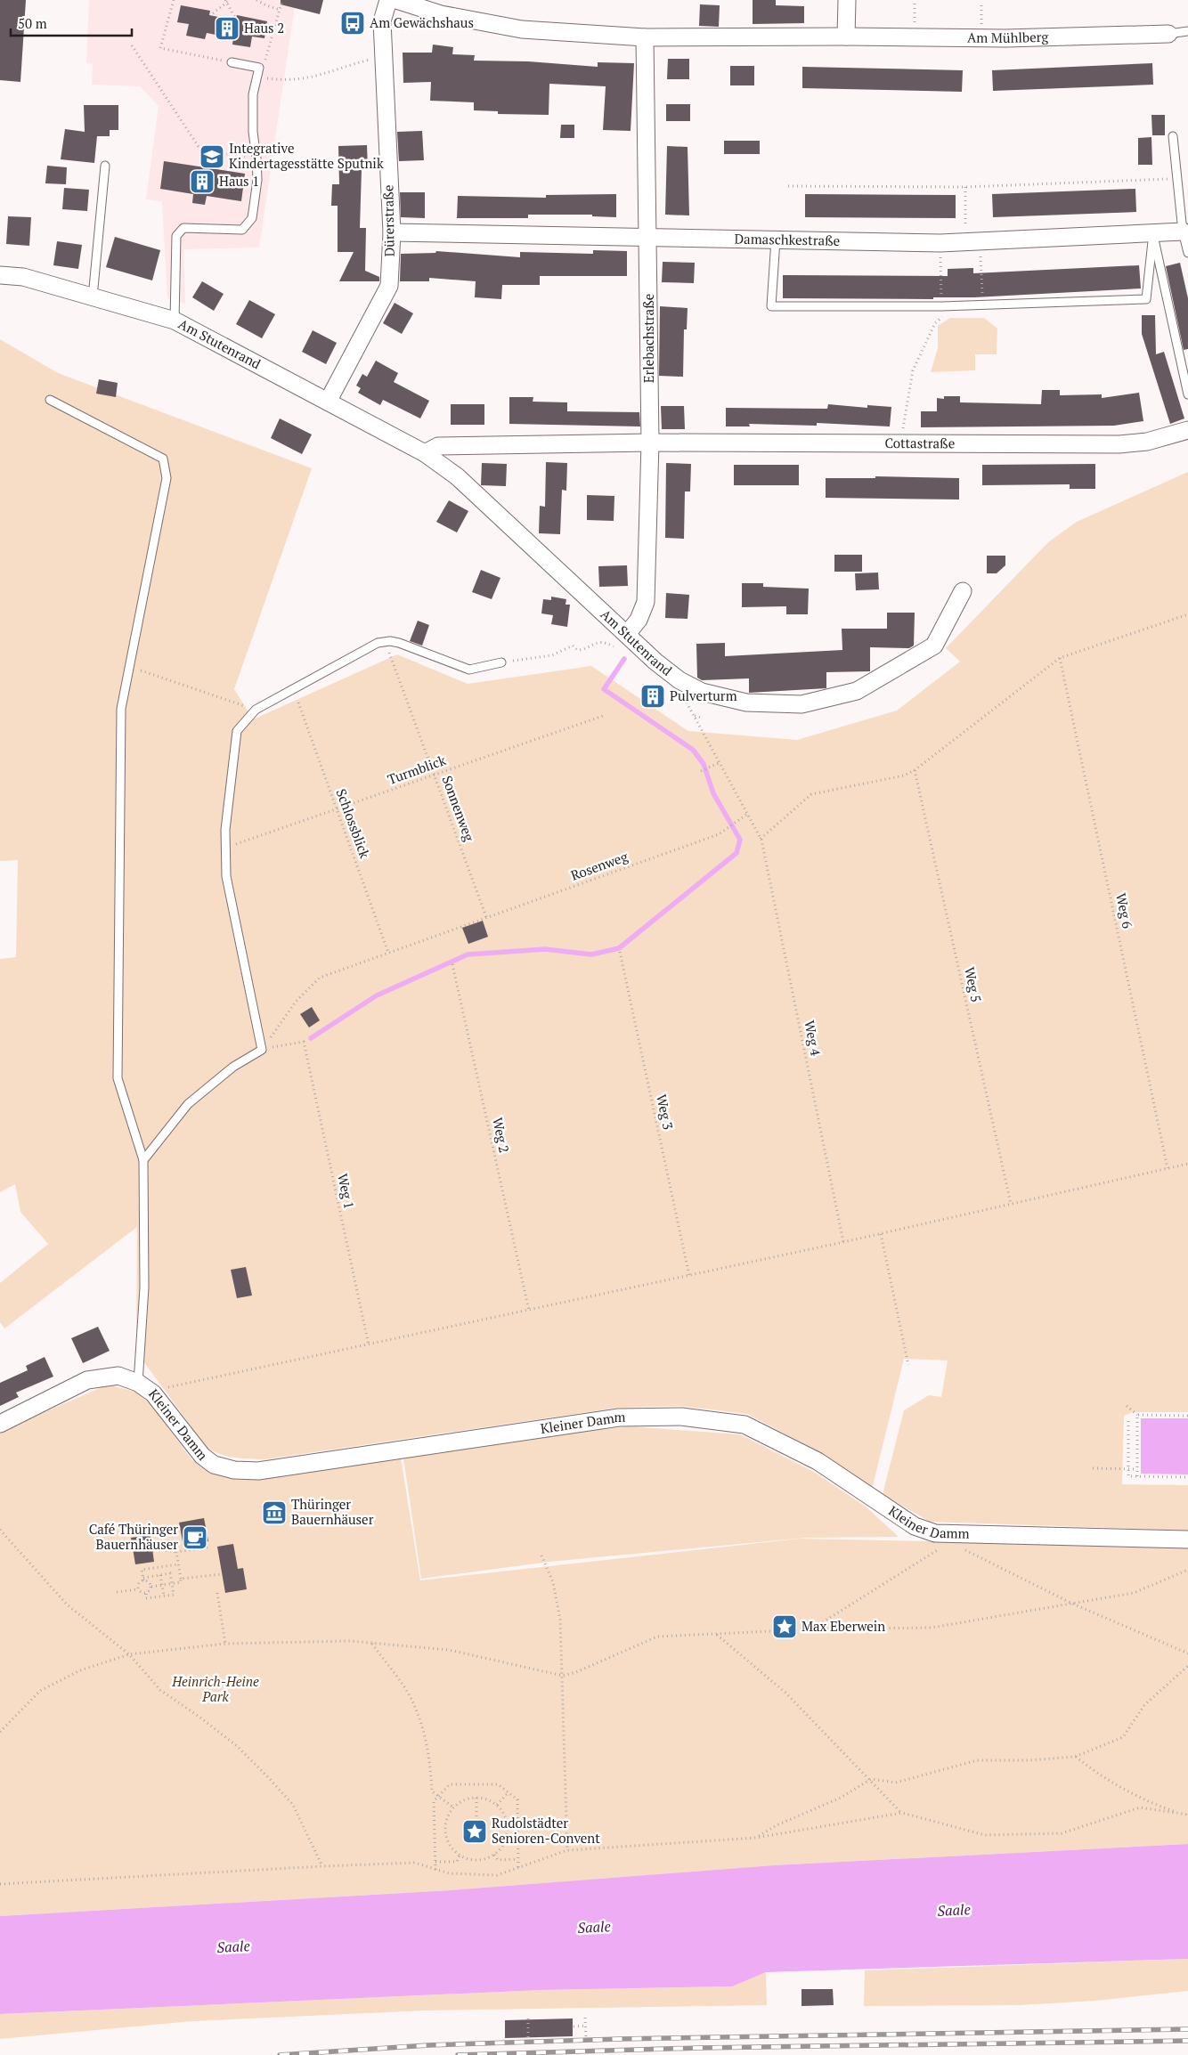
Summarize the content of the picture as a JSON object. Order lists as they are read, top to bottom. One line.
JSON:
{"streets":{"street":["Am Mühlberg","Dürerstraße","Damaschkestraße","Erlebachstraße","Am Stutenrand","Cottastraße","Kleiner Damm"],"path":["Turmblick","Sonnenweg","Schlossblick","Rosenweg","Weg 6","Weg 5","Weg 4","Weg 3","Weg 2","Weg 1"]},"crossings":[["Am Mühlberg","Erlebachstraße"],["Dürerstraße","Damaschkestraße"],["Dürerstraße","Am Stutenrand"],["Damaschkestraße","Erlebachstraße"],["Erlebachstraße","Am Stutenrand"],["Erlebachstraße","Cottastraße"],["Turmblick","Sonnenweg"],["Turmblick","Schlossblick"],["Sonnenweg","Rosenweg"],["Schlossblick","Rosenweg"],["Rosenweg","Weg 4"]],"water":["Saale"],"parks":["Heinrich-Heine Park"],"places":{"bus stop":["Am Gewächshaus"],"building":["Haus 2","Haus 1","Pulverturm"],"school or university":["Integrative Kindertagesstätte Sputnik"],"museum":["Thüringer Bauernhäuser"],"cafe":["Café Thüringer Bauernhäuser"],"place":["Max Eberwein","Rudolstädter Senioren-Convent"]},"scale_bar":"50 m"}
